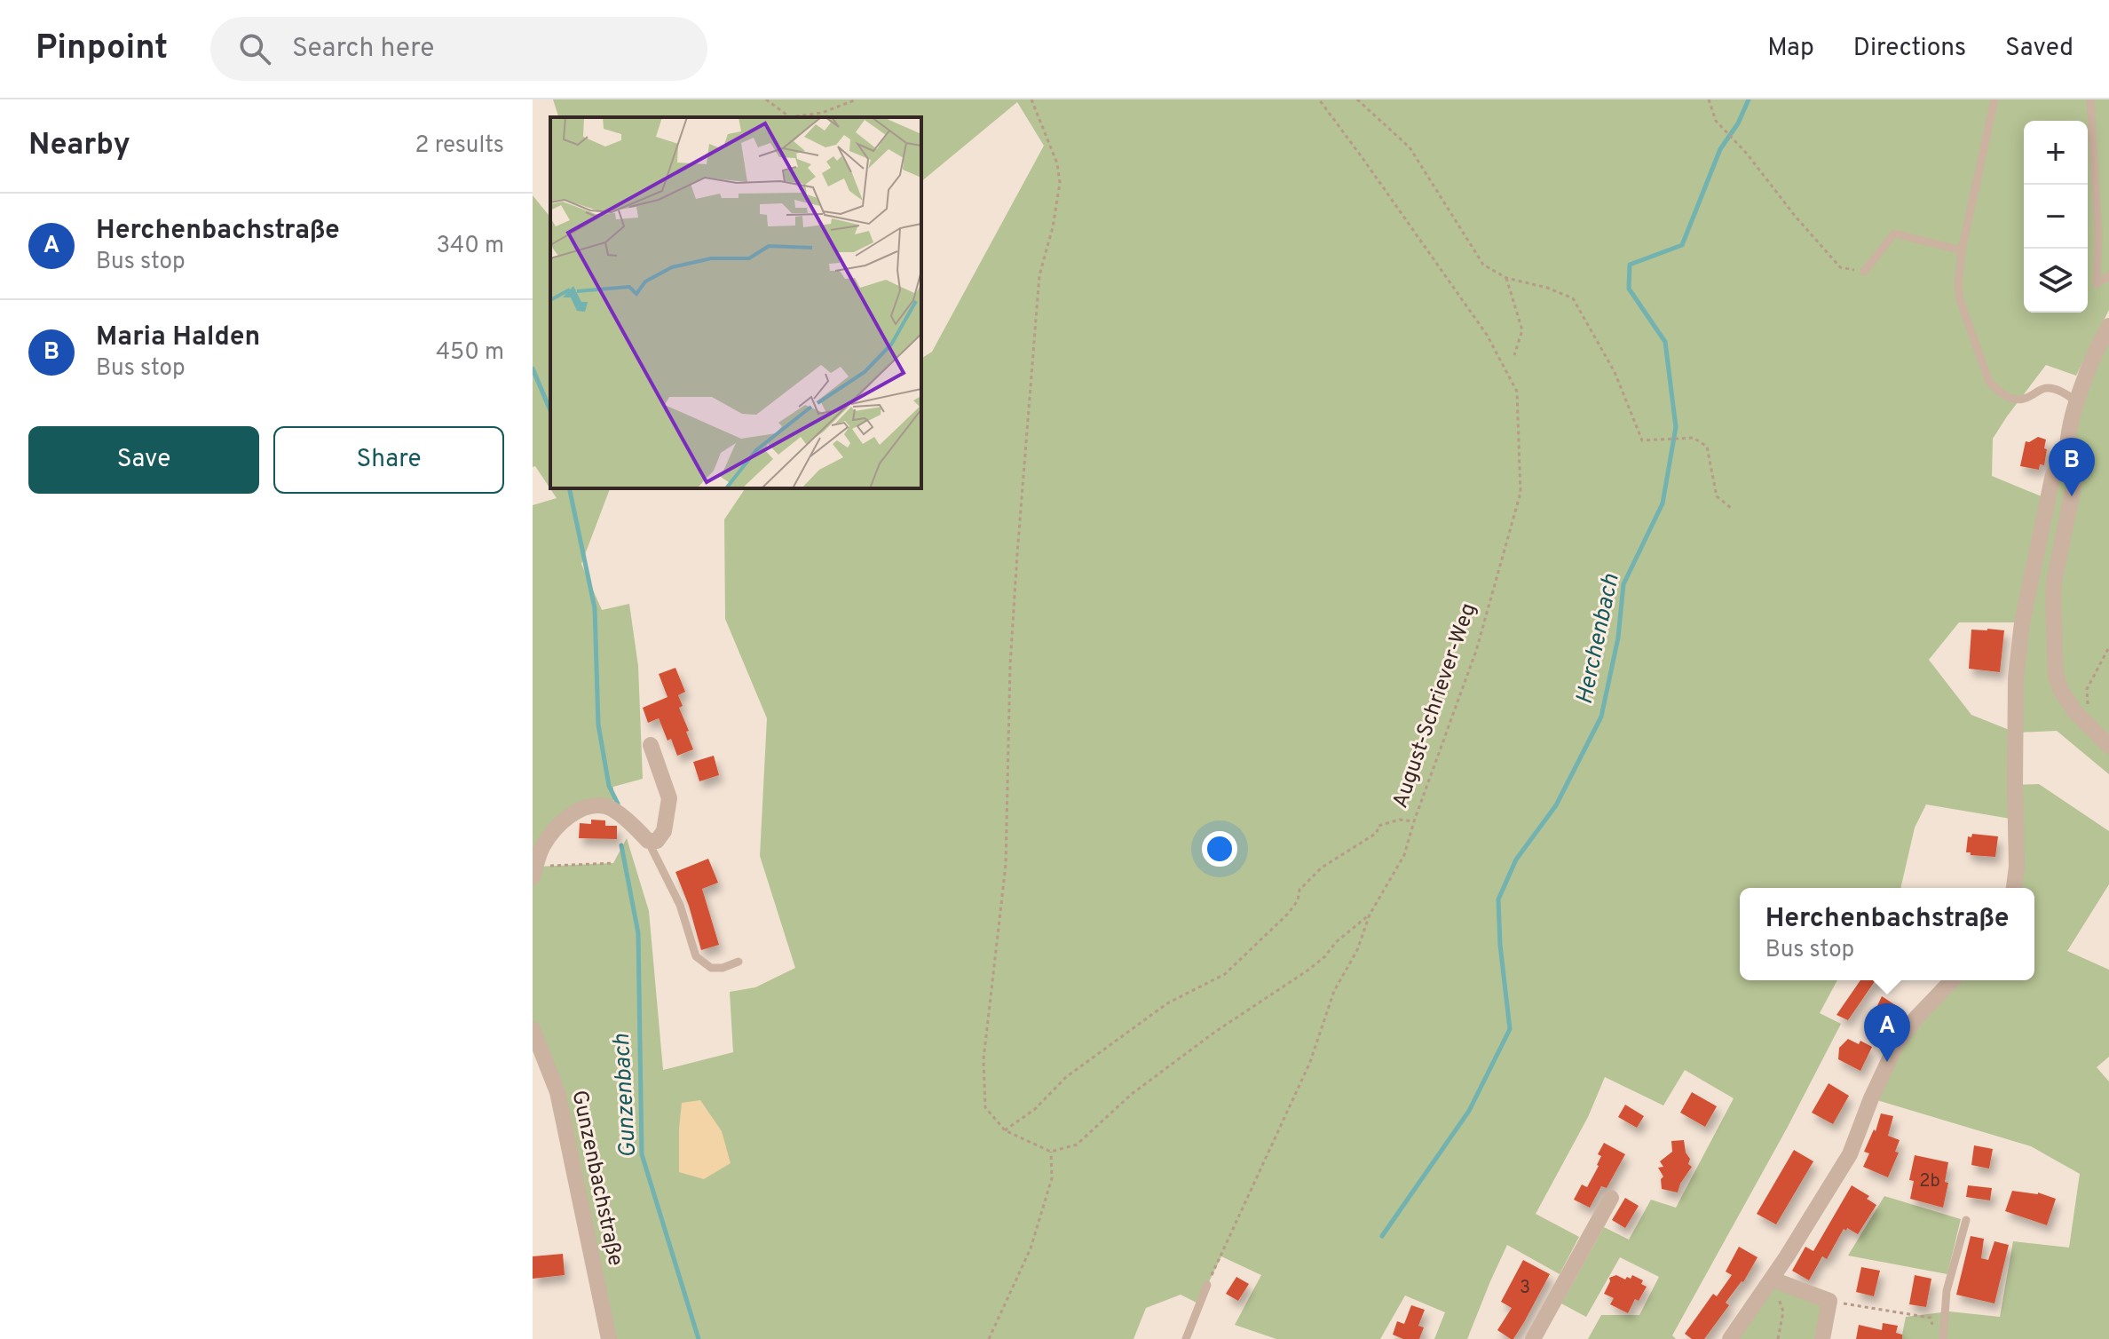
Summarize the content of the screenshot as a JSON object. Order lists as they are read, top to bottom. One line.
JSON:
{"streets":{"street":["Gunzenbachstraße"],"path":["August-Schriever-Weg"]},"water":["Herchenbach","Gunzenbach"],"house_numbers":["2b","3"],"page":{"header":"Pinpoint","search":"Search here","nav":["Map","Directions","Saved"],"heading":["Nearby","2 results"],"map_buttons":["+","−"],"list":[{"mark":"A","name":"Herchenbachstraße","note":"Bus stop","value":"340 m"},{"mark":"B","name":"Maria Halden","note":"Bus stop","value":"450 m"}],"buttons":["Save","Share"],"pins":["B","A"],"popup":["Herchenbachstraße","Bus stop"]}}
